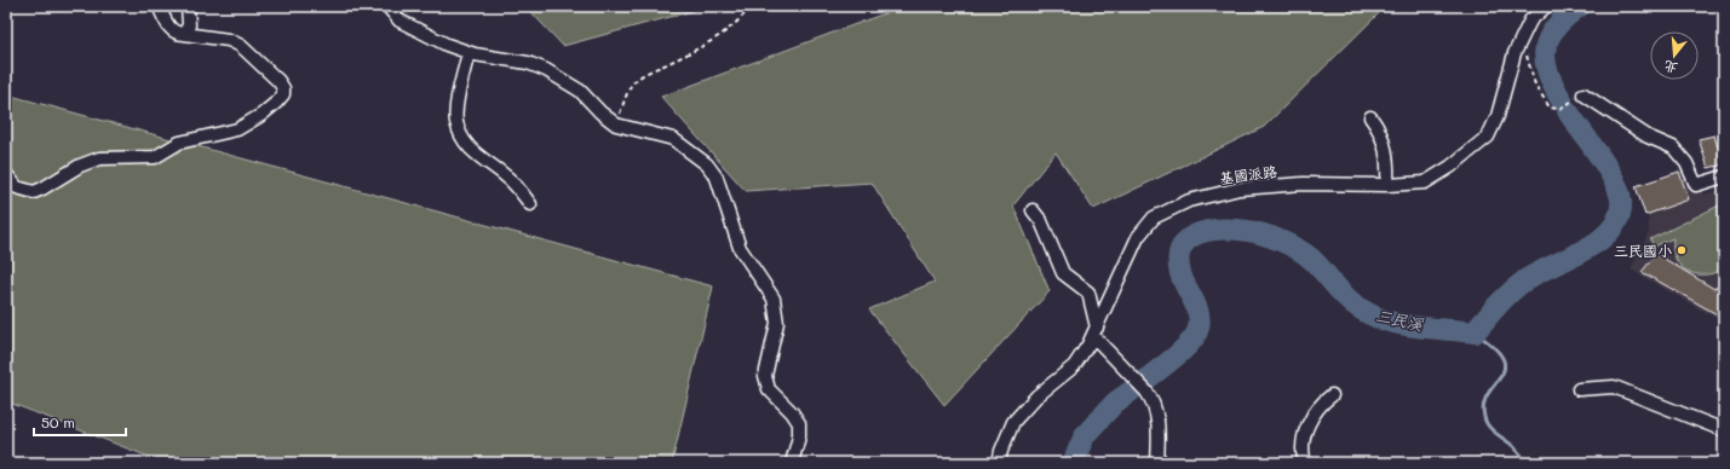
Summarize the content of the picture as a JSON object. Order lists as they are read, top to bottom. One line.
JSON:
{"streets":{"street":["基國派路"]},"water":["三民溪"],"places":["三民國小"],"scale_bar":"50 m","north":"bottom"}
